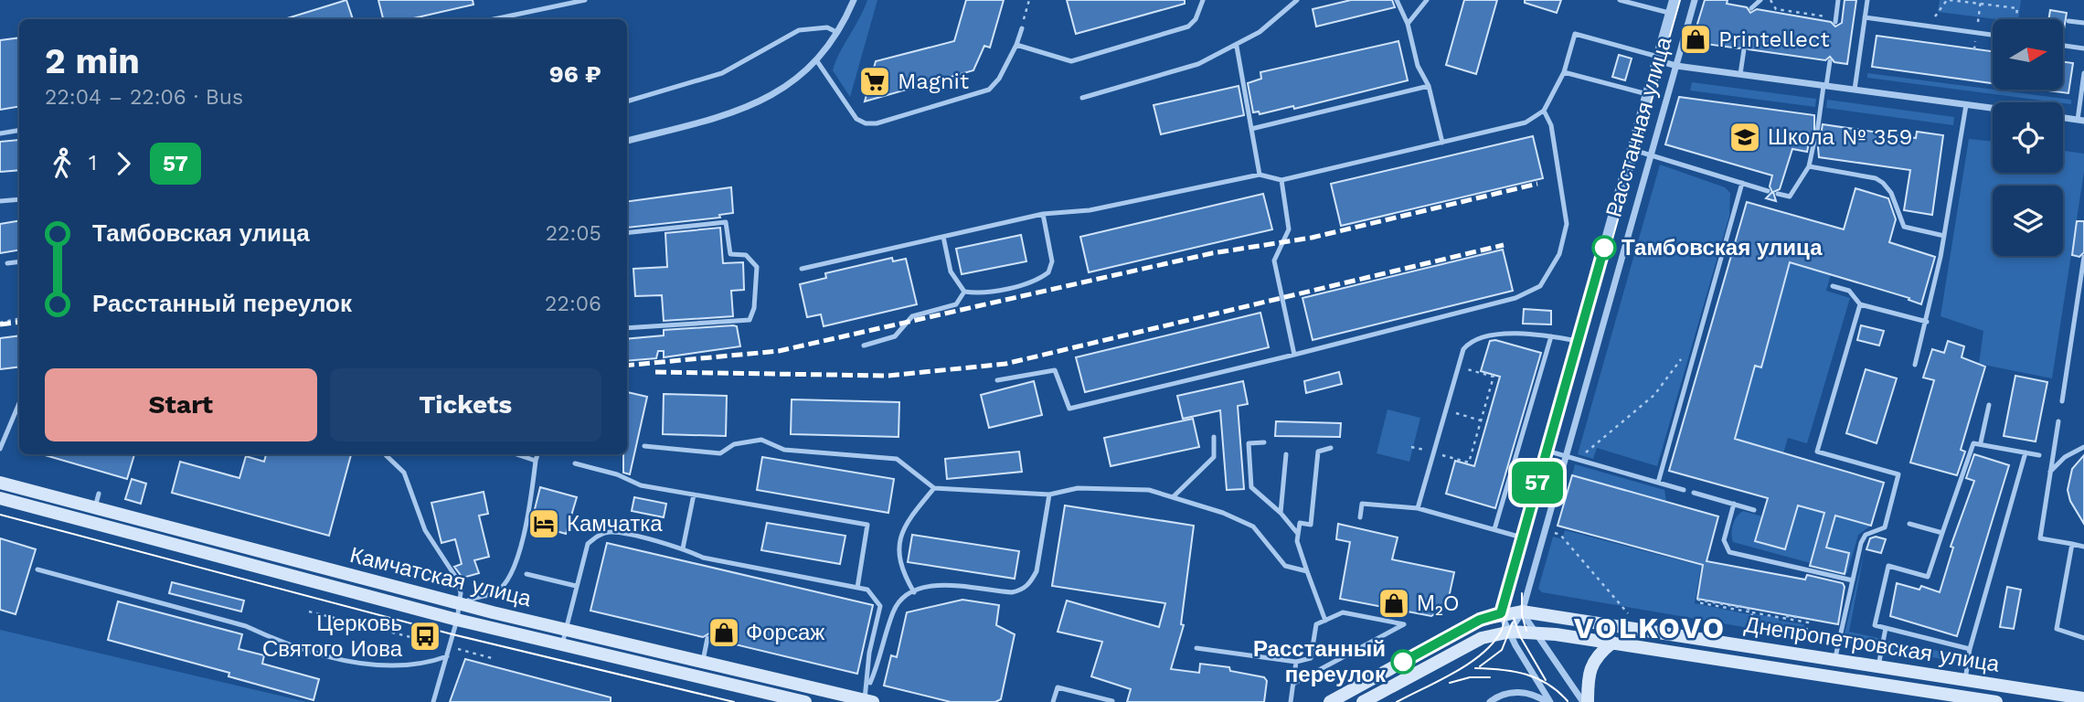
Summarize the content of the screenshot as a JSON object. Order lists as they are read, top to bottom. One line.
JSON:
{"streets":{"main road":["Камчатская улица","Днепропетровская улица"],"street":["Расстанная улица"]},"crossings":[["Расстанная улица","Днепропетровская улица"]],"districts":["VOLKOVO"],"places":{"shop":["Printellect","М₂O","Форсаж"],"supermarket":["Magnit"],"school or university":["Школа № 359"],"other":["Тамбовская улица","Расстанный переулок"],"hotel":["Камчатка"],"bus stop":["Церковь Святого Иова"]},"lines":["bus line 57"],"north":"right","page":{"on_map":"57","heading":["2 min","22:04 – 22:06 · Bus","96 ₽"],"legs":["1","57"],"list":[{"name":"Тамбовская улица","value":"22:05"},{"name":"Расстанный переулок","value":"22:06"}],"buttons":["Start","Tickets"]}}
